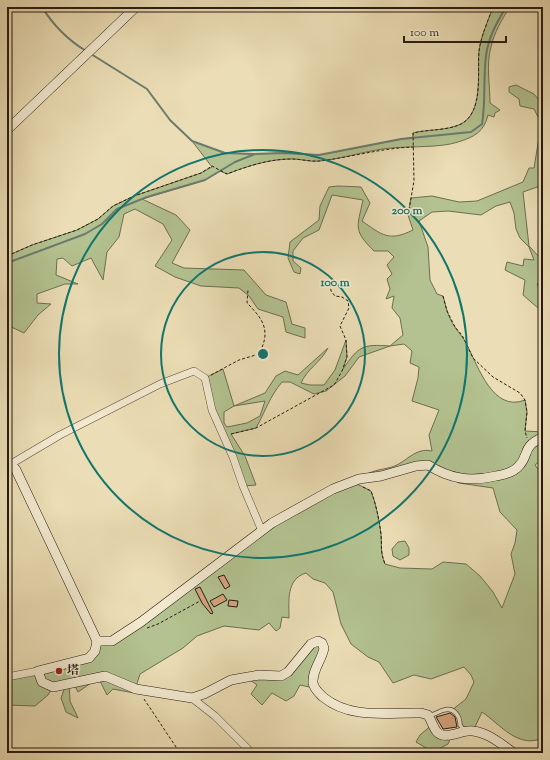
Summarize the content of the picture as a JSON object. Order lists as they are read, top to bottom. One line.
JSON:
{"places":["塔"],"scale_bar":"100 m","rings":["200 m","100 m"]}
